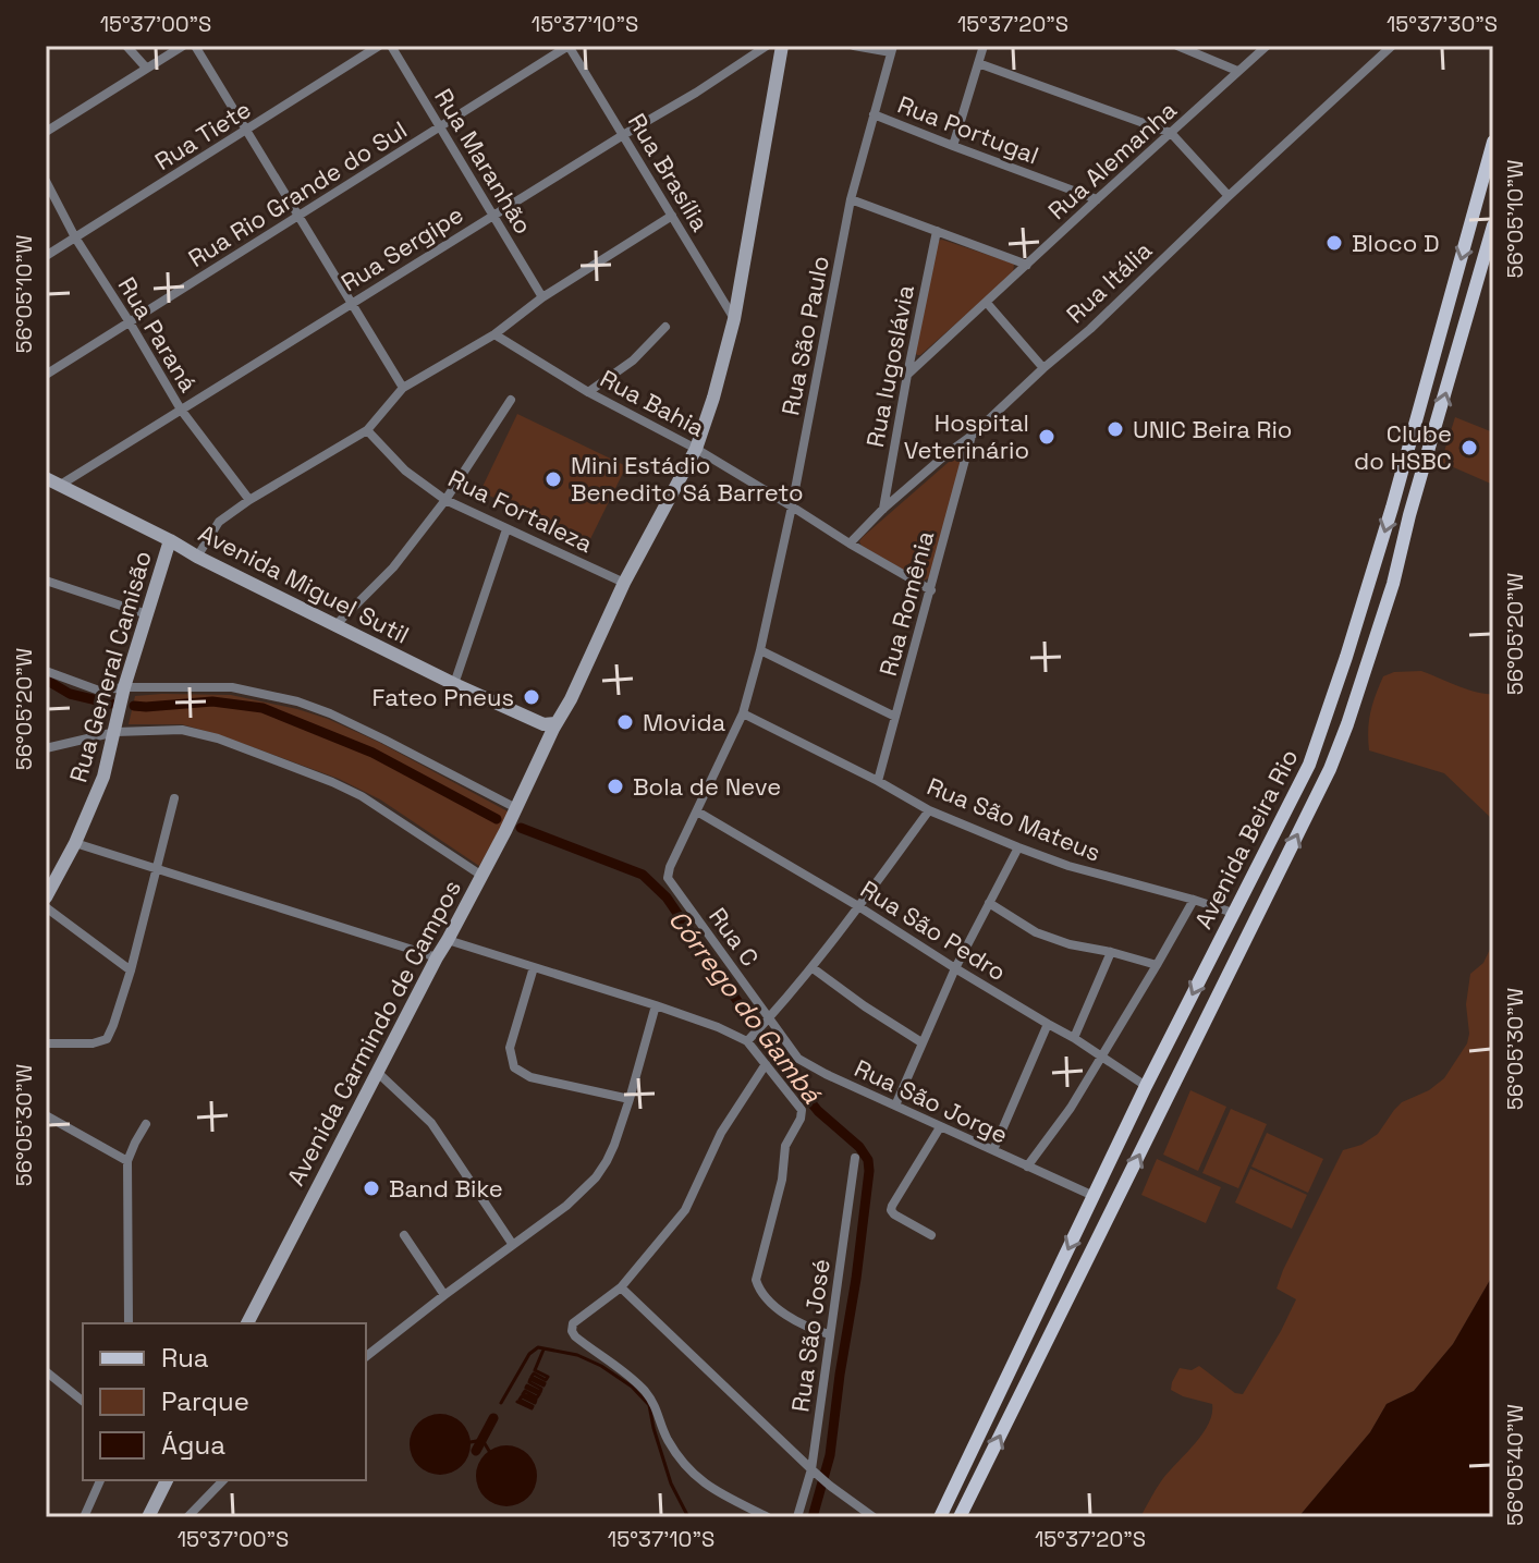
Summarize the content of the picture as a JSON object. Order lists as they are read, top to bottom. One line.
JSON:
{"streets":{"main road":["Avenida Miguel Sutil","Rua General Camisão","Avenida Beira Rio","Avenida Carmindo de Campos"],"street":["Rua Portugal","Rua Tiete","Rua Alemanha","Rua Maranhão","Rua Brasília","Rua Rio Grande do Sul","Rua Sergipe","Rua Itália","Rua Paraná","Rua São Paulo","Rua Iugoslávia","Rua Bahia","Rua Fortaleza","Rua Romênia","Rua São Mateus","Rua São Pedro","Rua C","Rua São Jorge","Rua São José"]},"crossings":[["Rua Portugal","Rua Alemanha"],["Rua Portugal","Rua São Paulo"],["Rua Tiete","Rua Paraná"],["Rua Alemanha","Rua Iugoslávia"],["Rua Maranhão","Rua Rio Grande do Sul"],["Rua Maranhão","Rua Sergipe"],["Rua Brasília","Rua Rio Grande do Sul"],["Rua Brasília","Rua Sergipe"],["Rua Brasília","Avenida Carmindo de Campos"],["Rua Rio Grande do Sul","Rua Paraná"],["Rua Sergipe","Rua Paraná"],["Rua Sergipe","Avenida Miguel Sutil"],["Rua Itália","Rua Iugoslávia"],["Rua Itália","Rua Romênia"],["Rua São Paulo","Rua Bahia"],["Rua São Paulo","Rua São Mateus"],["Rua São Paulo","Rua São Pedro"],["Rua São Paulo","Rua C"],["Rua Bahia","Avenida Carmindo de Campos"],["Rua Fortaleza","Avenida Carmindo de Campos"],["Avenida Miguel Sutil","Rua General Camisão"],["Avenida Miguel Sutil","Avenida Carmindo de Campos"],["Rua Romênia","Rua São Mateus"],["Rua São Mateus","Avenida Beira Rio"],["Avenida Beira Rio","Rua São Pedro"],["Avenida Beira Rio","Rua São Jorge"],["Rua C","Rua São Jorge"]],"water":["Córrego do Gambá"],"places":["Bloco D","UNIC Beira Rio","Hospital Veterinário","Clube do HSBC","Mini Estádio Benedito Sá Barreto","Fateo Pneus","Movida","Bola de Neve","Band Bike"],"legend":["Rua","Parque","Água"],"coordinates":["15°37'00\"S","15°37'10\"S","15°37'20\"S","15°37'30\"S","56°05'10\"W","56°05'20\"W","56°05'30\"W","56°05'40\"W"]}
